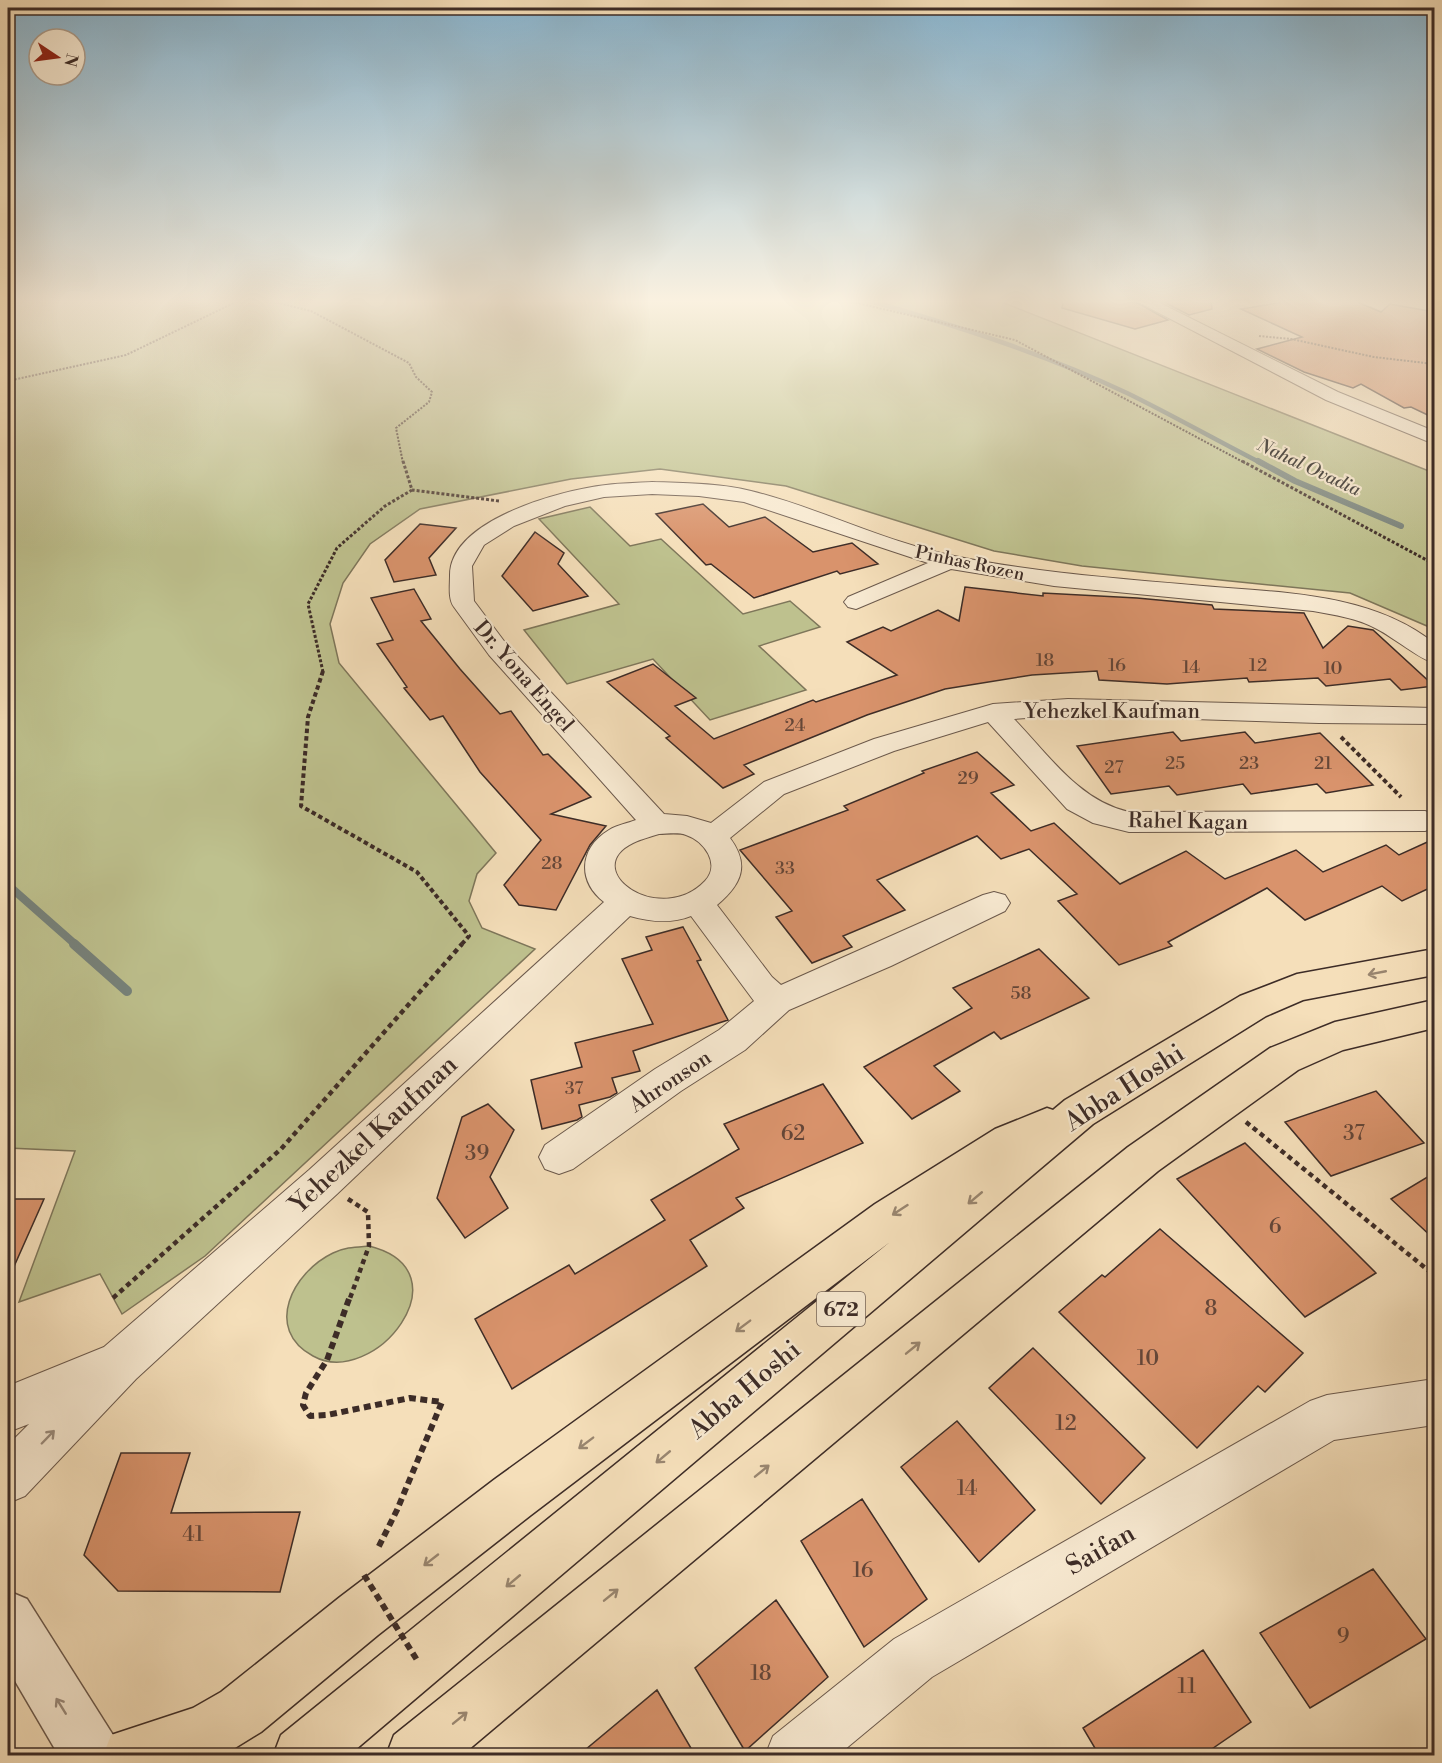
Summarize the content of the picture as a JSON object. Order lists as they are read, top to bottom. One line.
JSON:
{"streets":{"main road":["Abba Hoshi","672"],"street":["Pinhas Rozen","Dr. Yona Engel","Yehezkel Kaufman","Rahel Kagan","Ahronson","Saifan"]},"crossings":[["Pinhas Rozen","Dr. Yona Engel"],["Dr. Yona Engel","Yehezkel Kaufman"],["Yehezkel Kaufman","Rahel Kagan"]],"water":["Nahal Ovadia"],"house_numbers":["18","16","12","14","10","24","25","23","21","27","29","28","33","58","37","62","37","39","6","8","10","12","14","41","16","9","18","11"],"north":"right"}
